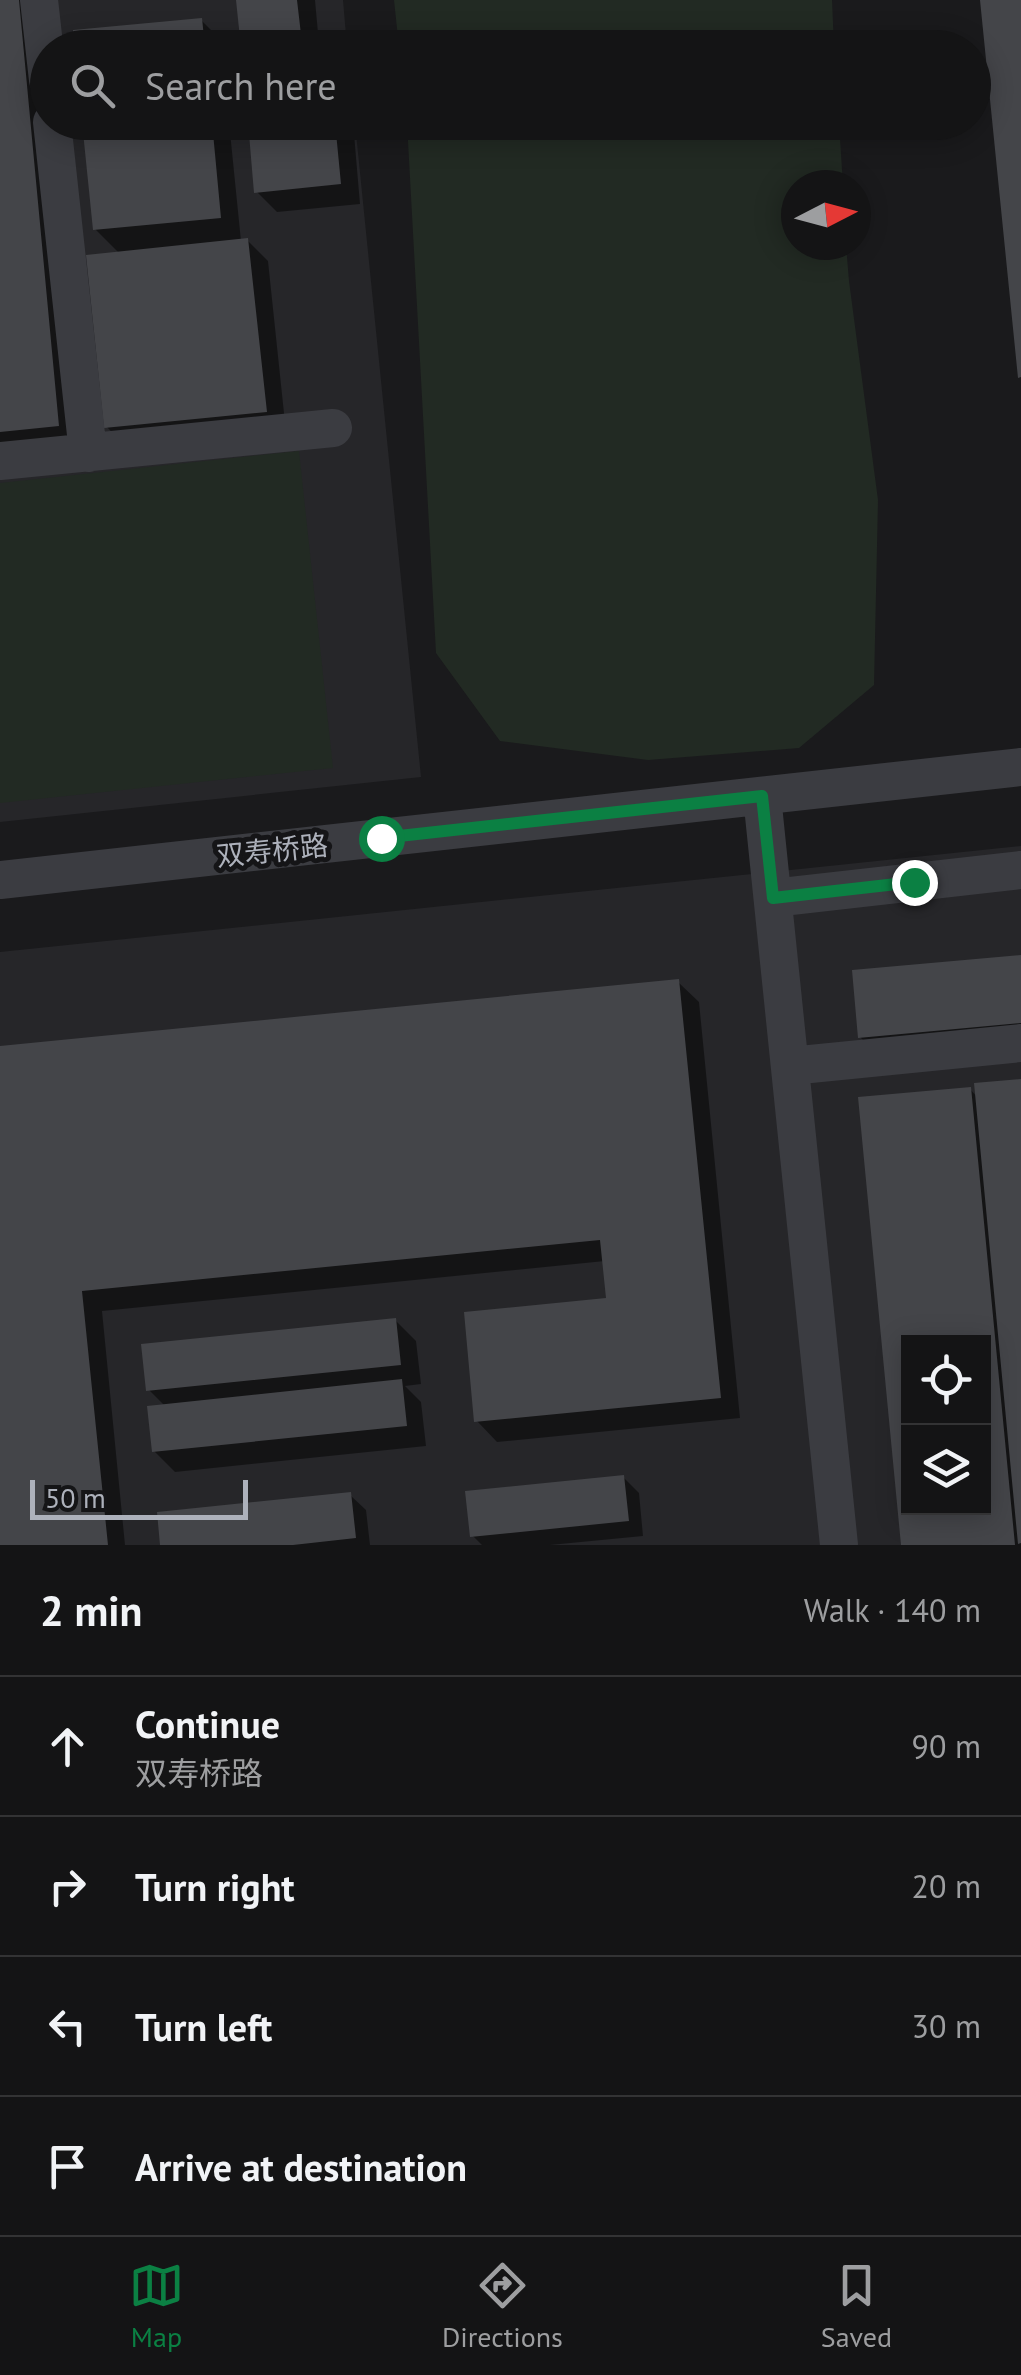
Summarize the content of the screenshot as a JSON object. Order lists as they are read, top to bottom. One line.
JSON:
{"streets":{"street":["双寿桥路"]},"scale_bar":"50 m","north":"right","page":{"search":"Search here","scale":"50 m","heading":["2 min","Walk · 140 m"],"list":[["Continue","双寿桥路","90 m"],["Turn right","20 m"],["Turn left","30 m"],"Arrive at destination"],"nav":["Map","Directions","Saved"]}}
